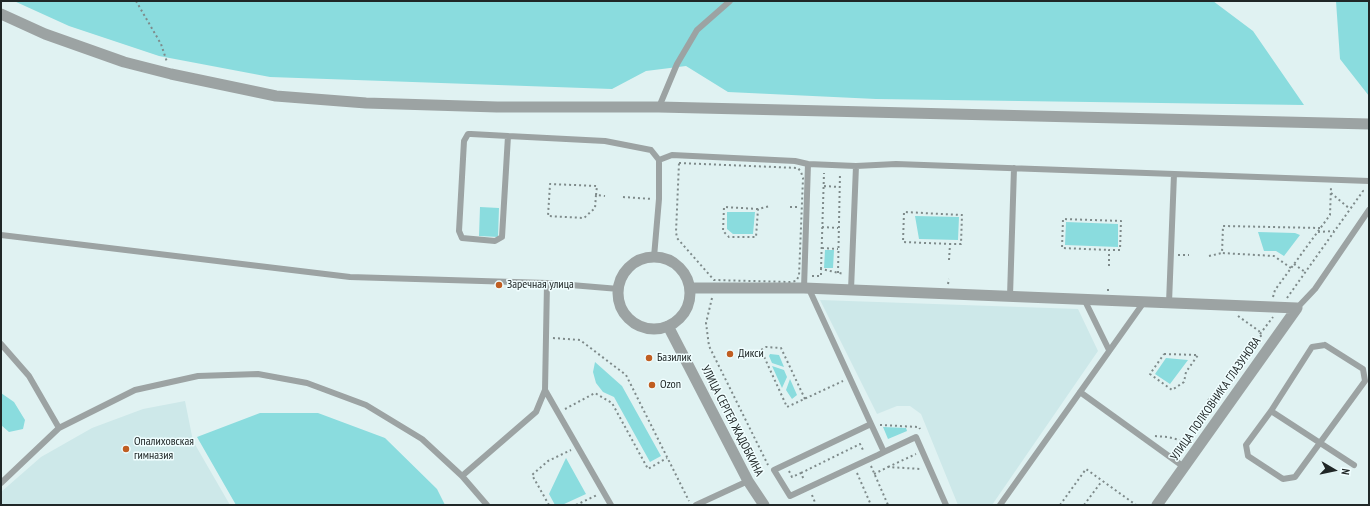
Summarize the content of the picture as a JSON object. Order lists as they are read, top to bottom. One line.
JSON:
{"streets":{"street":["УЛИЦА ПОЛКОВНИКА ГЛАЗУНОВА","УЛИЦА СЕРГЕЯ ЖАДОБКИНА"]},"places":["Заречная улица","Дикси","Базилик","Ozon","Опалиховская гимназия"],"north":"right"}
